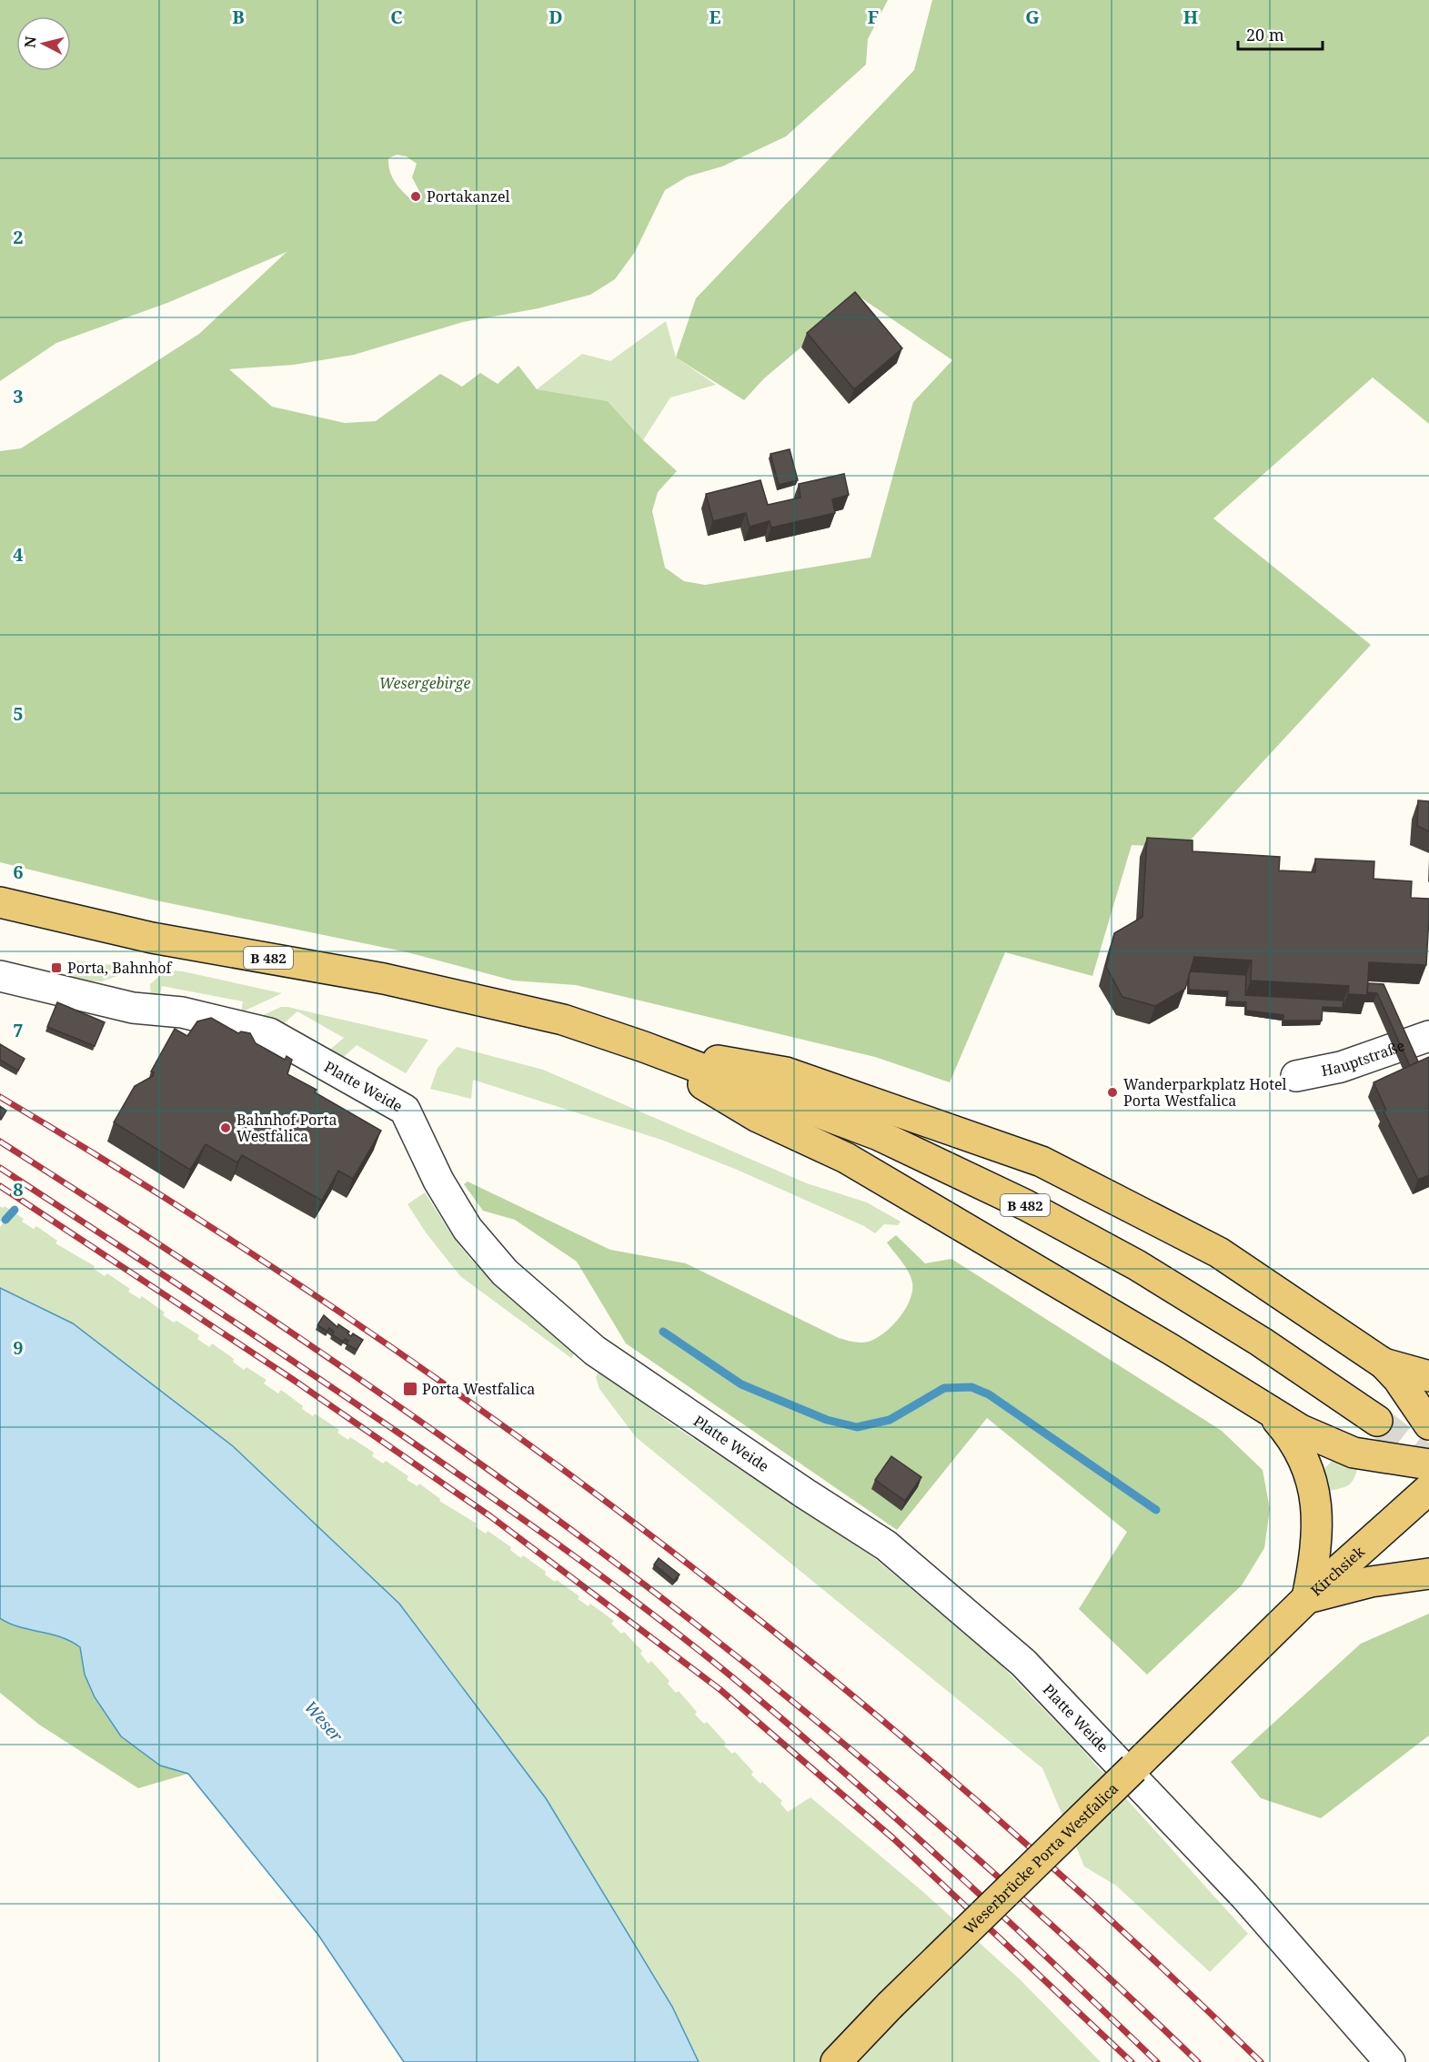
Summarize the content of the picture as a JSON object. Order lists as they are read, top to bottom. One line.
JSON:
{"streets":{"main road":["B 482","Kirchsiek","Weserbrücke Porta Westfalica"],"street":["Hauptstraße","Platte Weide"]},"crossings":[["Kirchsiek","Weserbrücke Porta Westfalica"]],"water":["Weser"],"parks":["Wesergebirge"],"places":{"other":["Portakanzel","Wanderparkplatz Hotel Porta Westfalica","Bahnhof Porta Westfalica"],"transit":["Porta, Bahnhof","Porta Westfalica"]},"scale_bar":"20 m","north":"left","grid":{"columns":["B","C","D","E","F","G","H"],"rows":["2","3","4","5","6","7","8","9"]}}
